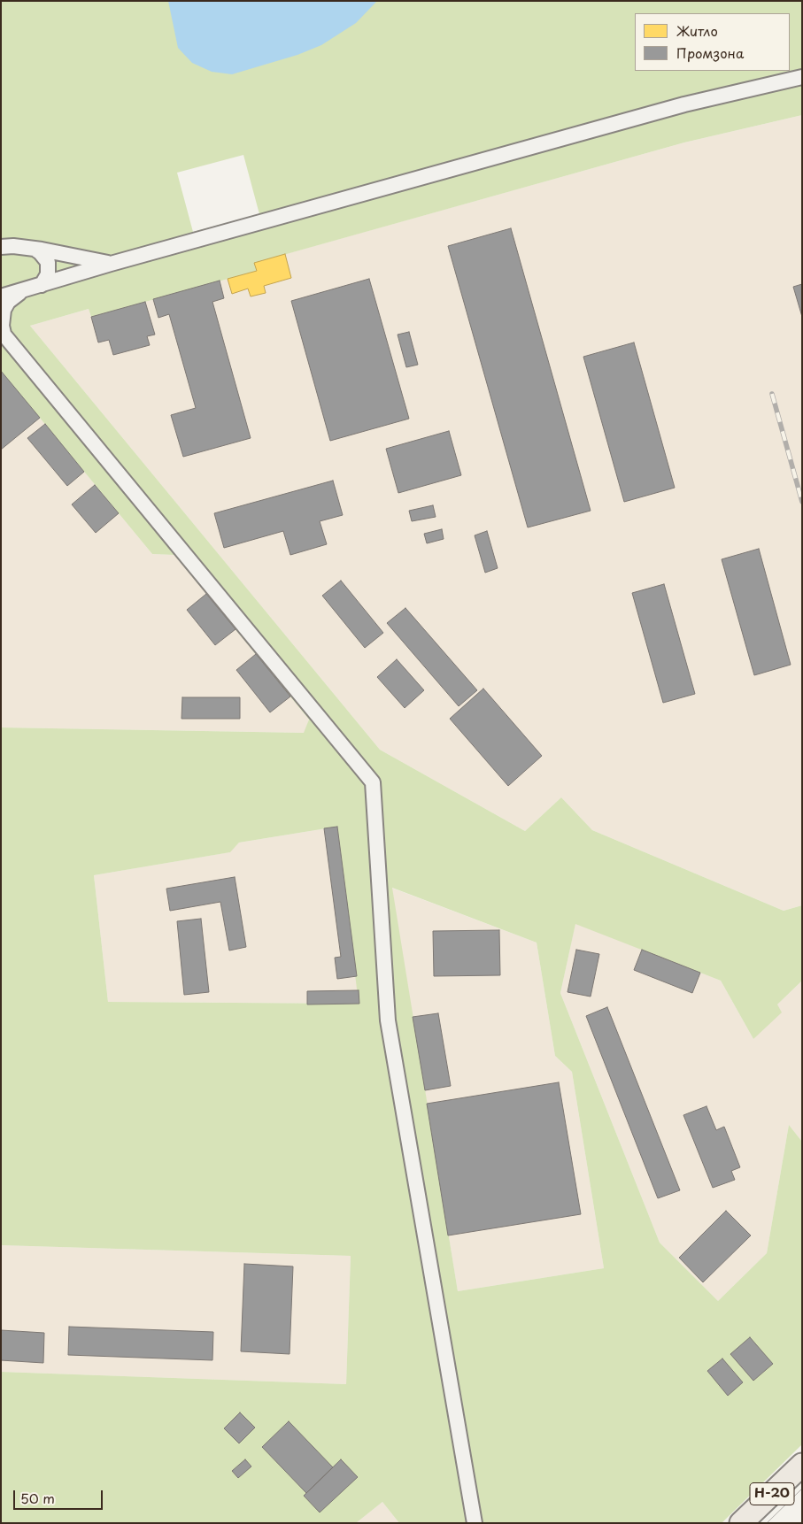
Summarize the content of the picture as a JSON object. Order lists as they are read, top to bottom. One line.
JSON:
{"streets":{"main road":["Н-20"]},"legend":["Житло","Промзона"],"scale_bar":"50 m"}
